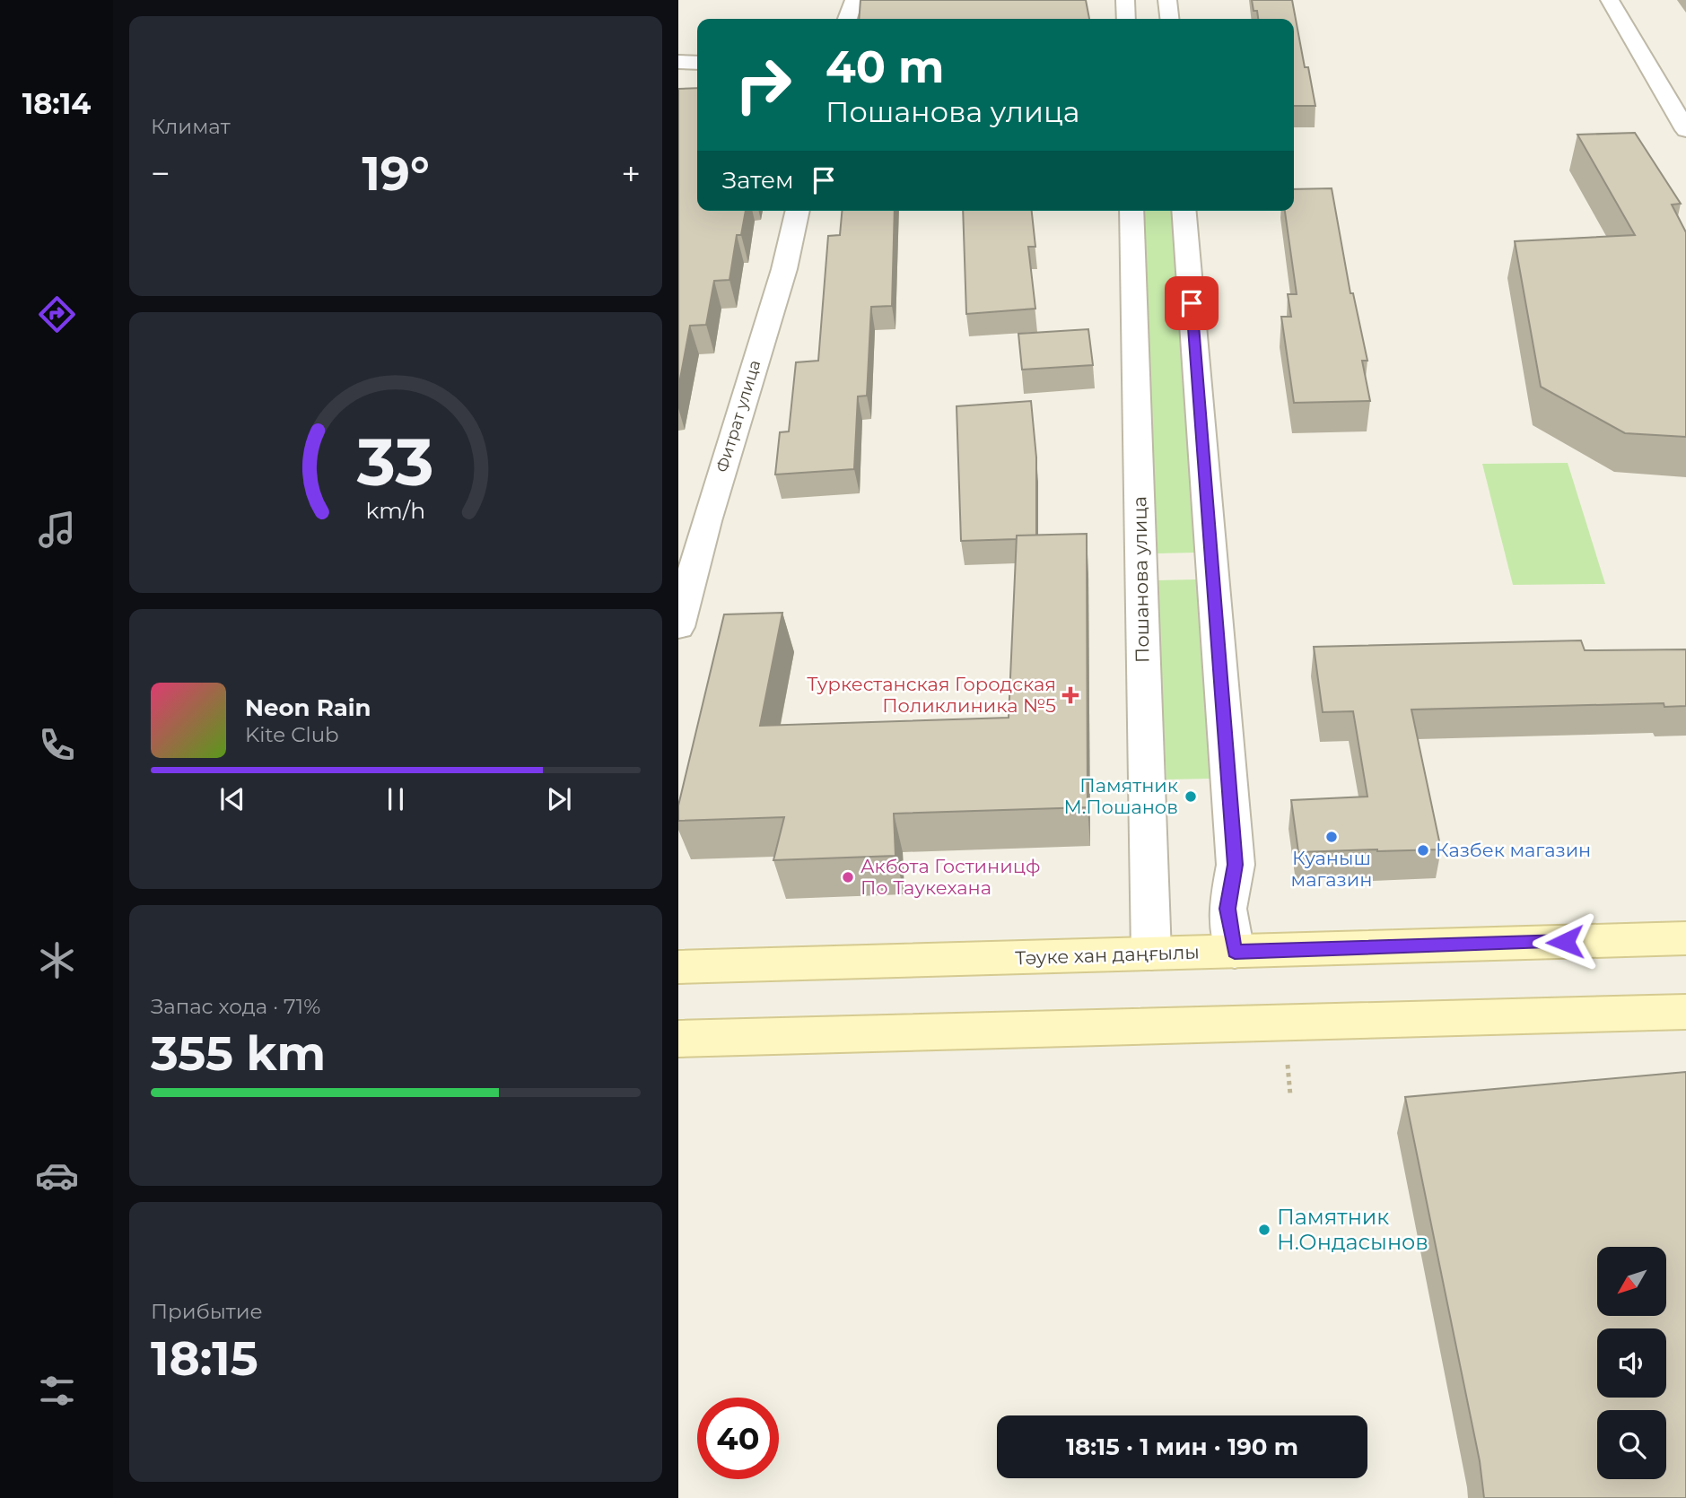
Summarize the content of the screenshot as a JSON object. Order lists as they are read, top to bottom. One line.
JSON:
{"streets":{"street":["Фитрат улица","Пошанова улица","Тәуке хан даңғылы"]},"crossings":[["Пошанова улица","Тәуке хан даңғылы"]],"places":{"health":["Туркестанская Городская Поликлиника №5"],"other":["Памятник М.Пошанов","Куаныш магазин","Казбек магазин","Акбота Гостиницф По Таукехана","Памятник Н.Ондасынов"]},"north":"bottom left","page":{"tabs":"18:14","tile":["Климат",["Запас хода · 71%","355 km"],["Прибытие","18:15"]],"turn":["40 m","Пошанова улица"],"heat":["−","19°","+"],"then":"Затем","song":["Neon Rain","Kite Club"],"limit":"40","trip":"18:15 · 1 мин · 190 m","gauge":["33","km/h"]}}
